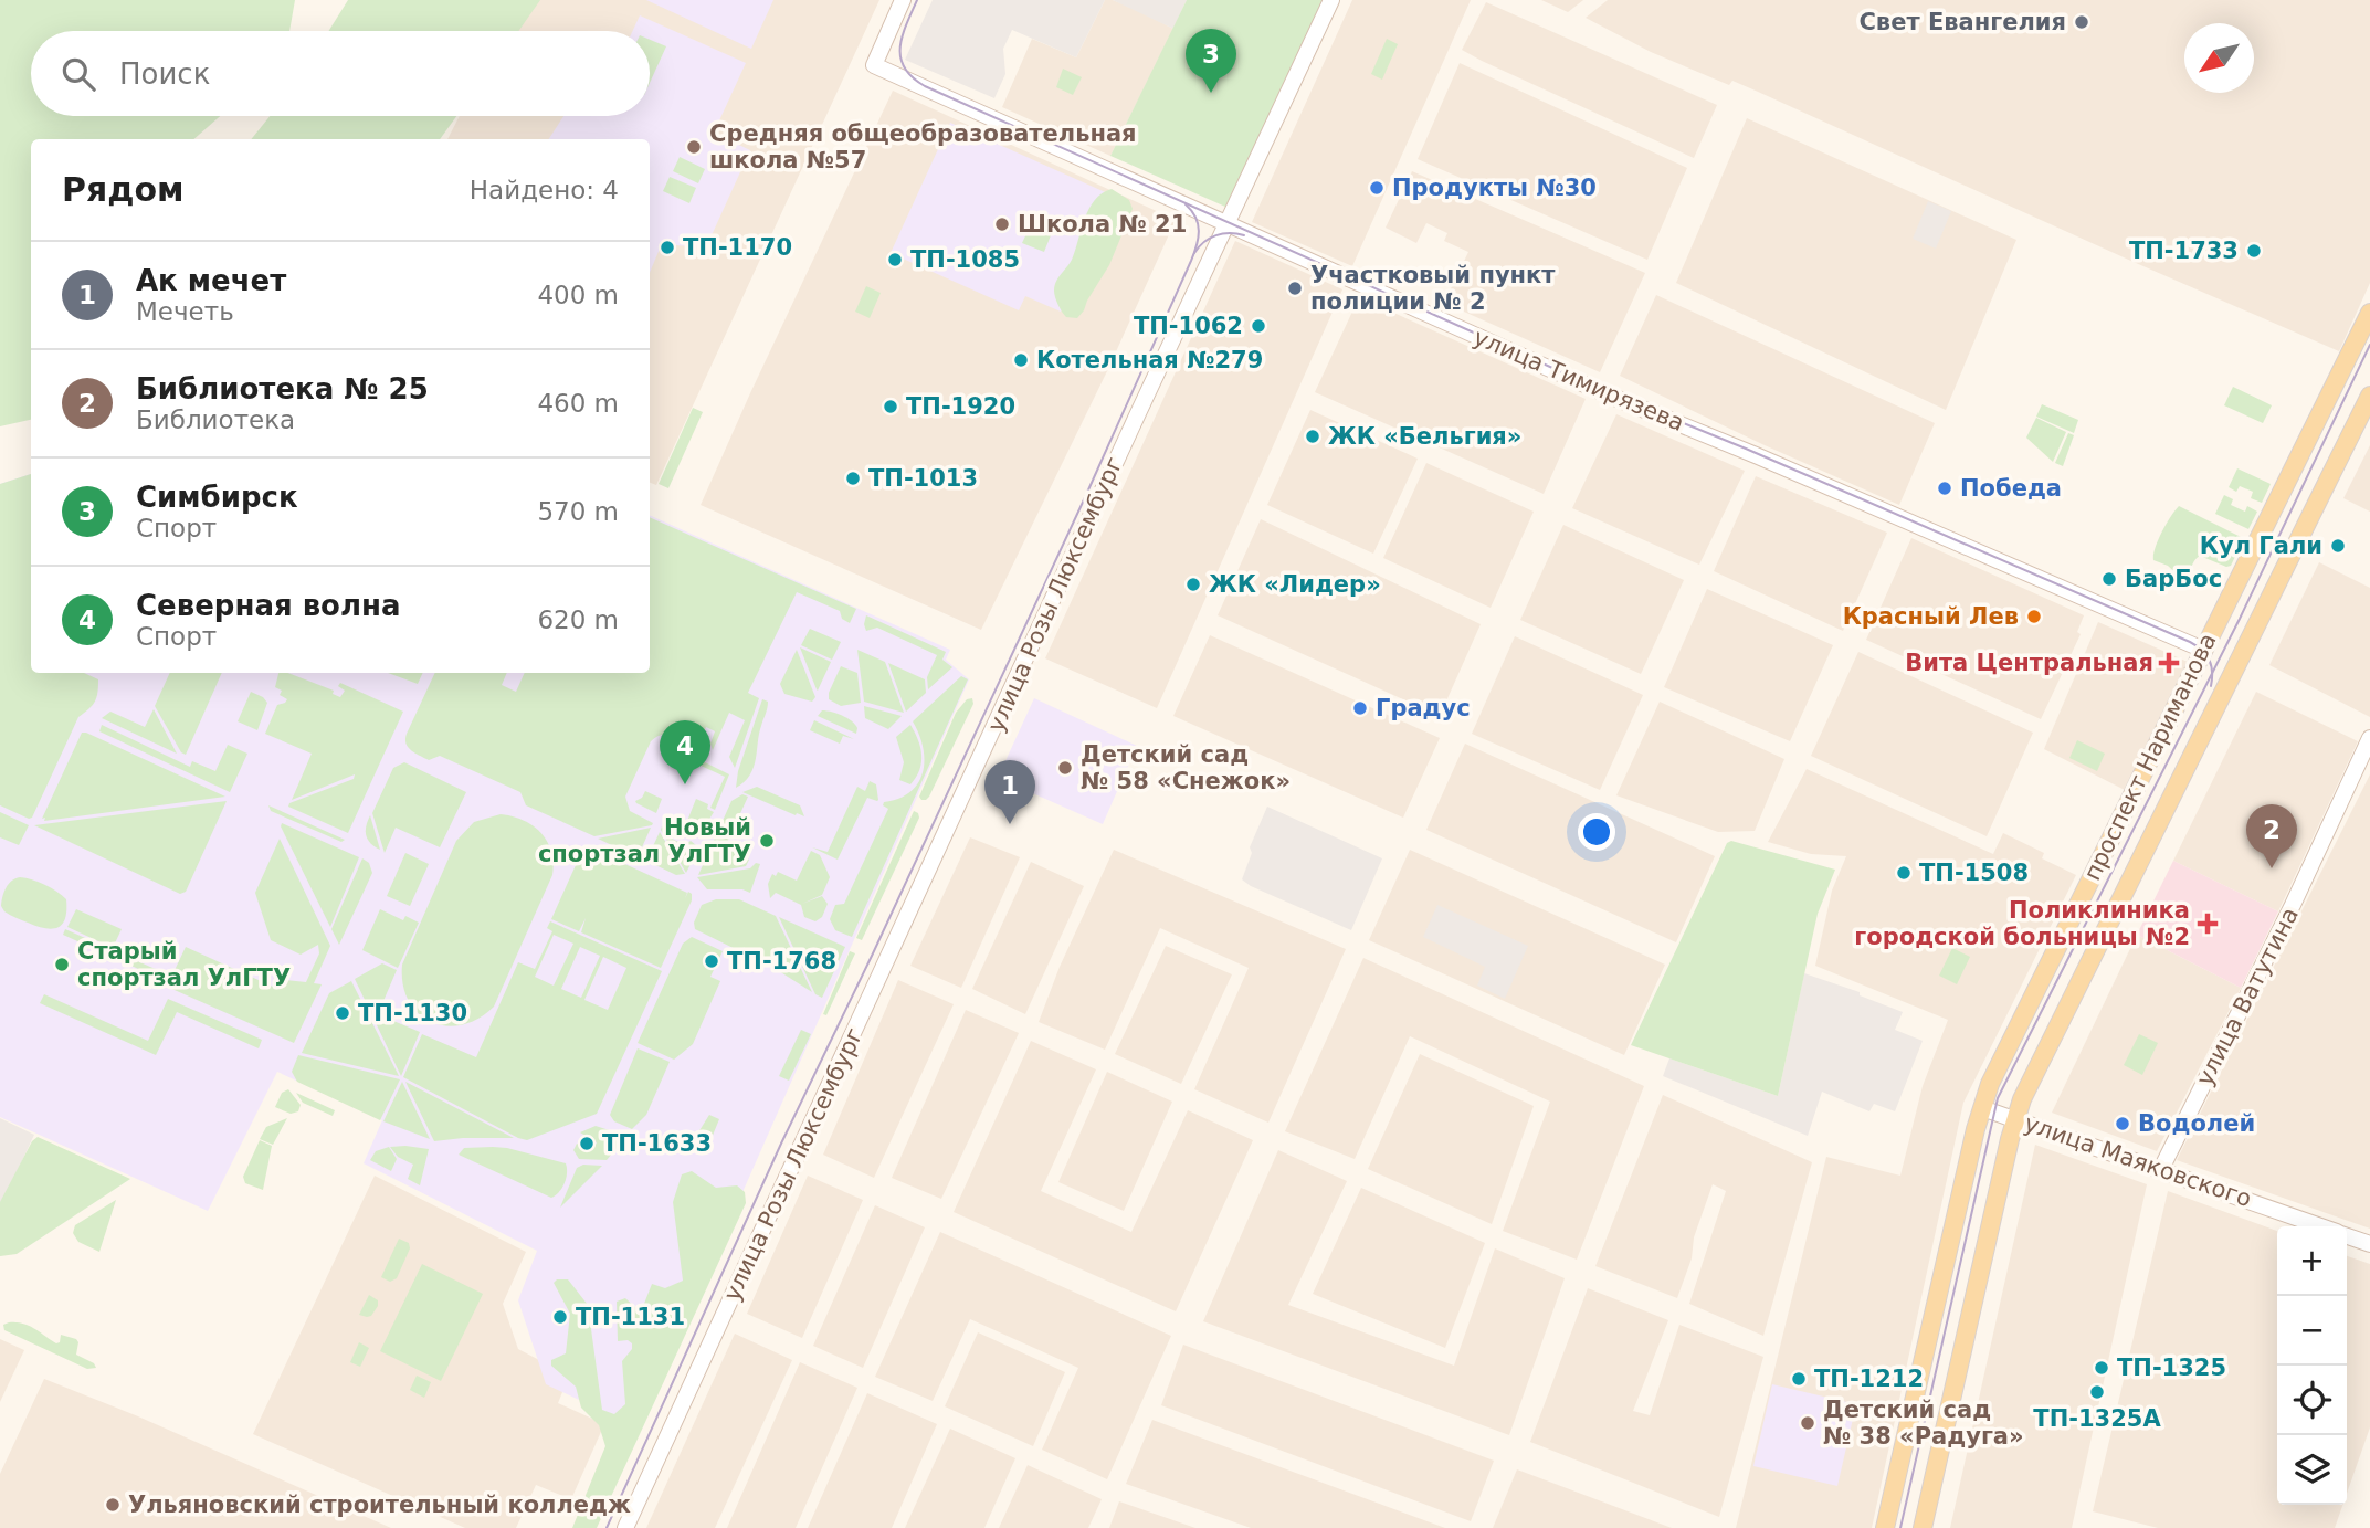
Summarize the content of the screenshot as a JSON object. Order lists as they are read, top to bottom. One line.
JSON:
{"streets":{"main road":["проспект Нариманова"],"street":["улица Тимирязева","улица Розы Люксембург","улица Ватутина","улица Маяковского"]},"crossings":[["улица Тимирязева","улица Розы Люксембург"],["улица Тимирязева","проспект Нариманова"],["проспект Нариманова","улица Маяковского"],["улица Ватутина","улица Маяковского"]],"places":{"other":["Свет Евангелия","Средняя общеобразовательная школа №57","Продукты №30","Школа № 21","ТП-1170","ТП-1733","ТП-1085","Участковый пункт полиции № 2","ТП-1062","Котельная №279","ТП-1920","ЖК «Бельгия»","ТП-1013","Победа","Кул Гали","БарБос","ЖК «Лидер»","Красный Лев","Градус","Детский сад № 58 «Снежок»","Новый спортзал УлГТУ","ТП-1508","ТП-1768","Старый спортзал УлГТУ","ТП-1130","Водолей","ТП-1633","ТП-1131","ТП-1325","ТП-1212","ТП-1325А","Детский сад № 38 «Радуга»","Ульяновский строительный колледж"],"health":["Вита Центральная","Поликлиника городской больницы №2"]},"north":"bottom left","page":{"pins":["3","4","1","2"],"search":"Поиск","heading":["Рядом","Найдено: 4"],"list":[{"mark":"1","name":"Ак мечет","note":"Мечеть","value":"400 m"},{"mark":"2","name":"Библиотека № 25","note":"Библиотека","value":"460 m"},{"mark":"3","name":"Симбирск","note":"Спорт","value":"570 m"},{"mark":"4","name":"Северная волна","note":"Спорт","value":"620 m"}],"map_buttons":["+","−"]}}
